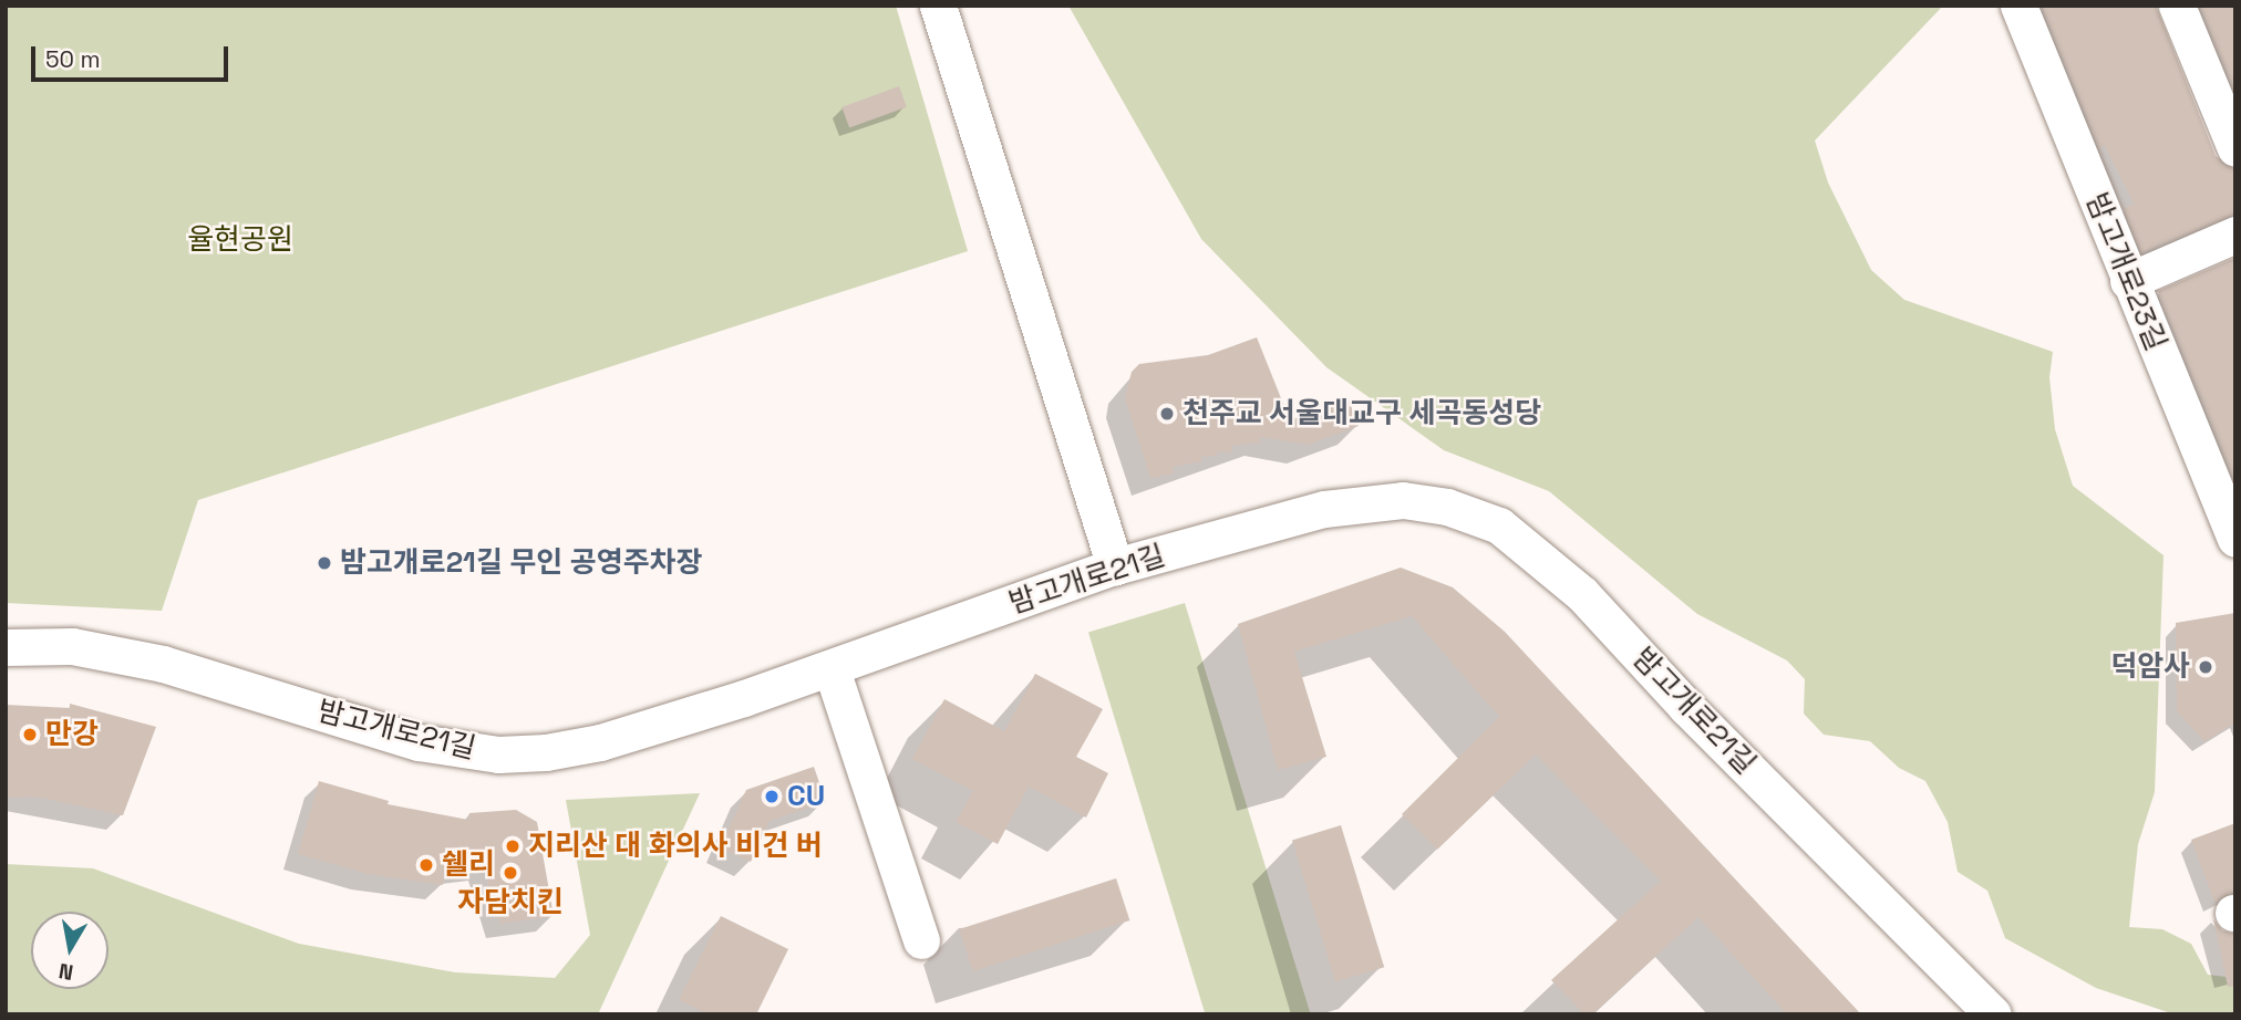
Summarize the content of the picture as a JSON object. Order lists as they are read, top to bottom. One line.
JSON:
{"streets":{"street":["밤고개로23길","밤고개로21길"]},"parks":["율현공원"],"places":["천주교 서울대교구 세곡동성당","밤고개로21길 무인 공영주차장","덕암사","만강","CU","지리산 대 화의사 비건 버","쉘리","자담치킨"],"scale_bar":"50 m","north":"bottom"}
